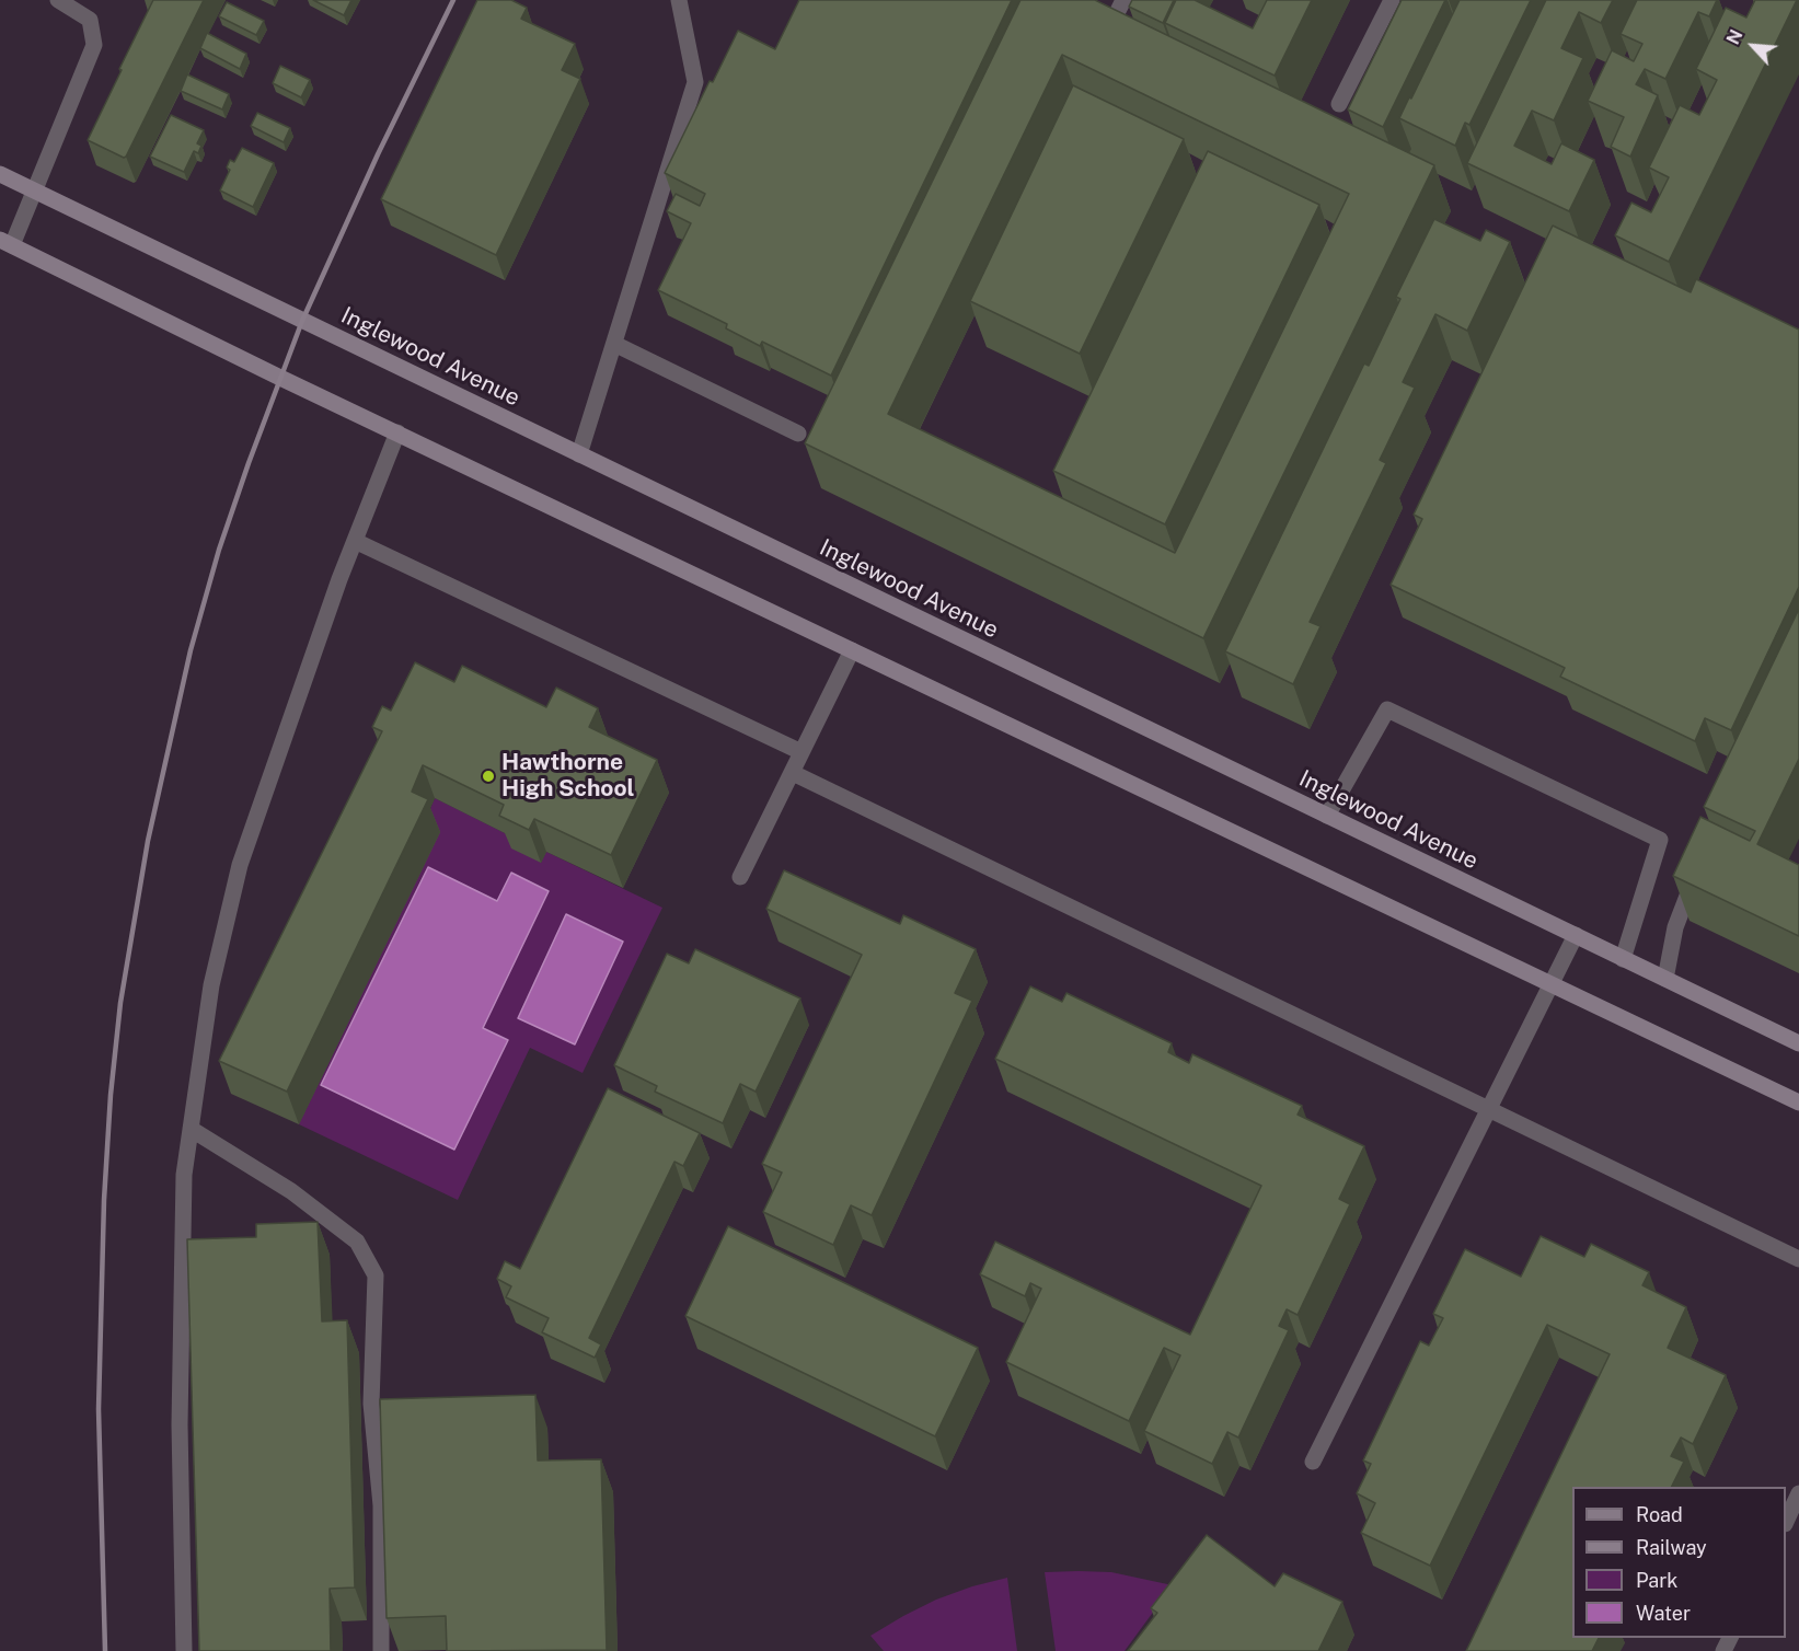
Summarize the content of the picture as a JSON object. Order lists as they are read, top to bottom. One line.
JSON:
{"streets":{"main road":["Inglewood Avenue"]},"places":["Hawthorne High School"],"legend":["Road","Railway","Park","Water"],"north":"top left"}
